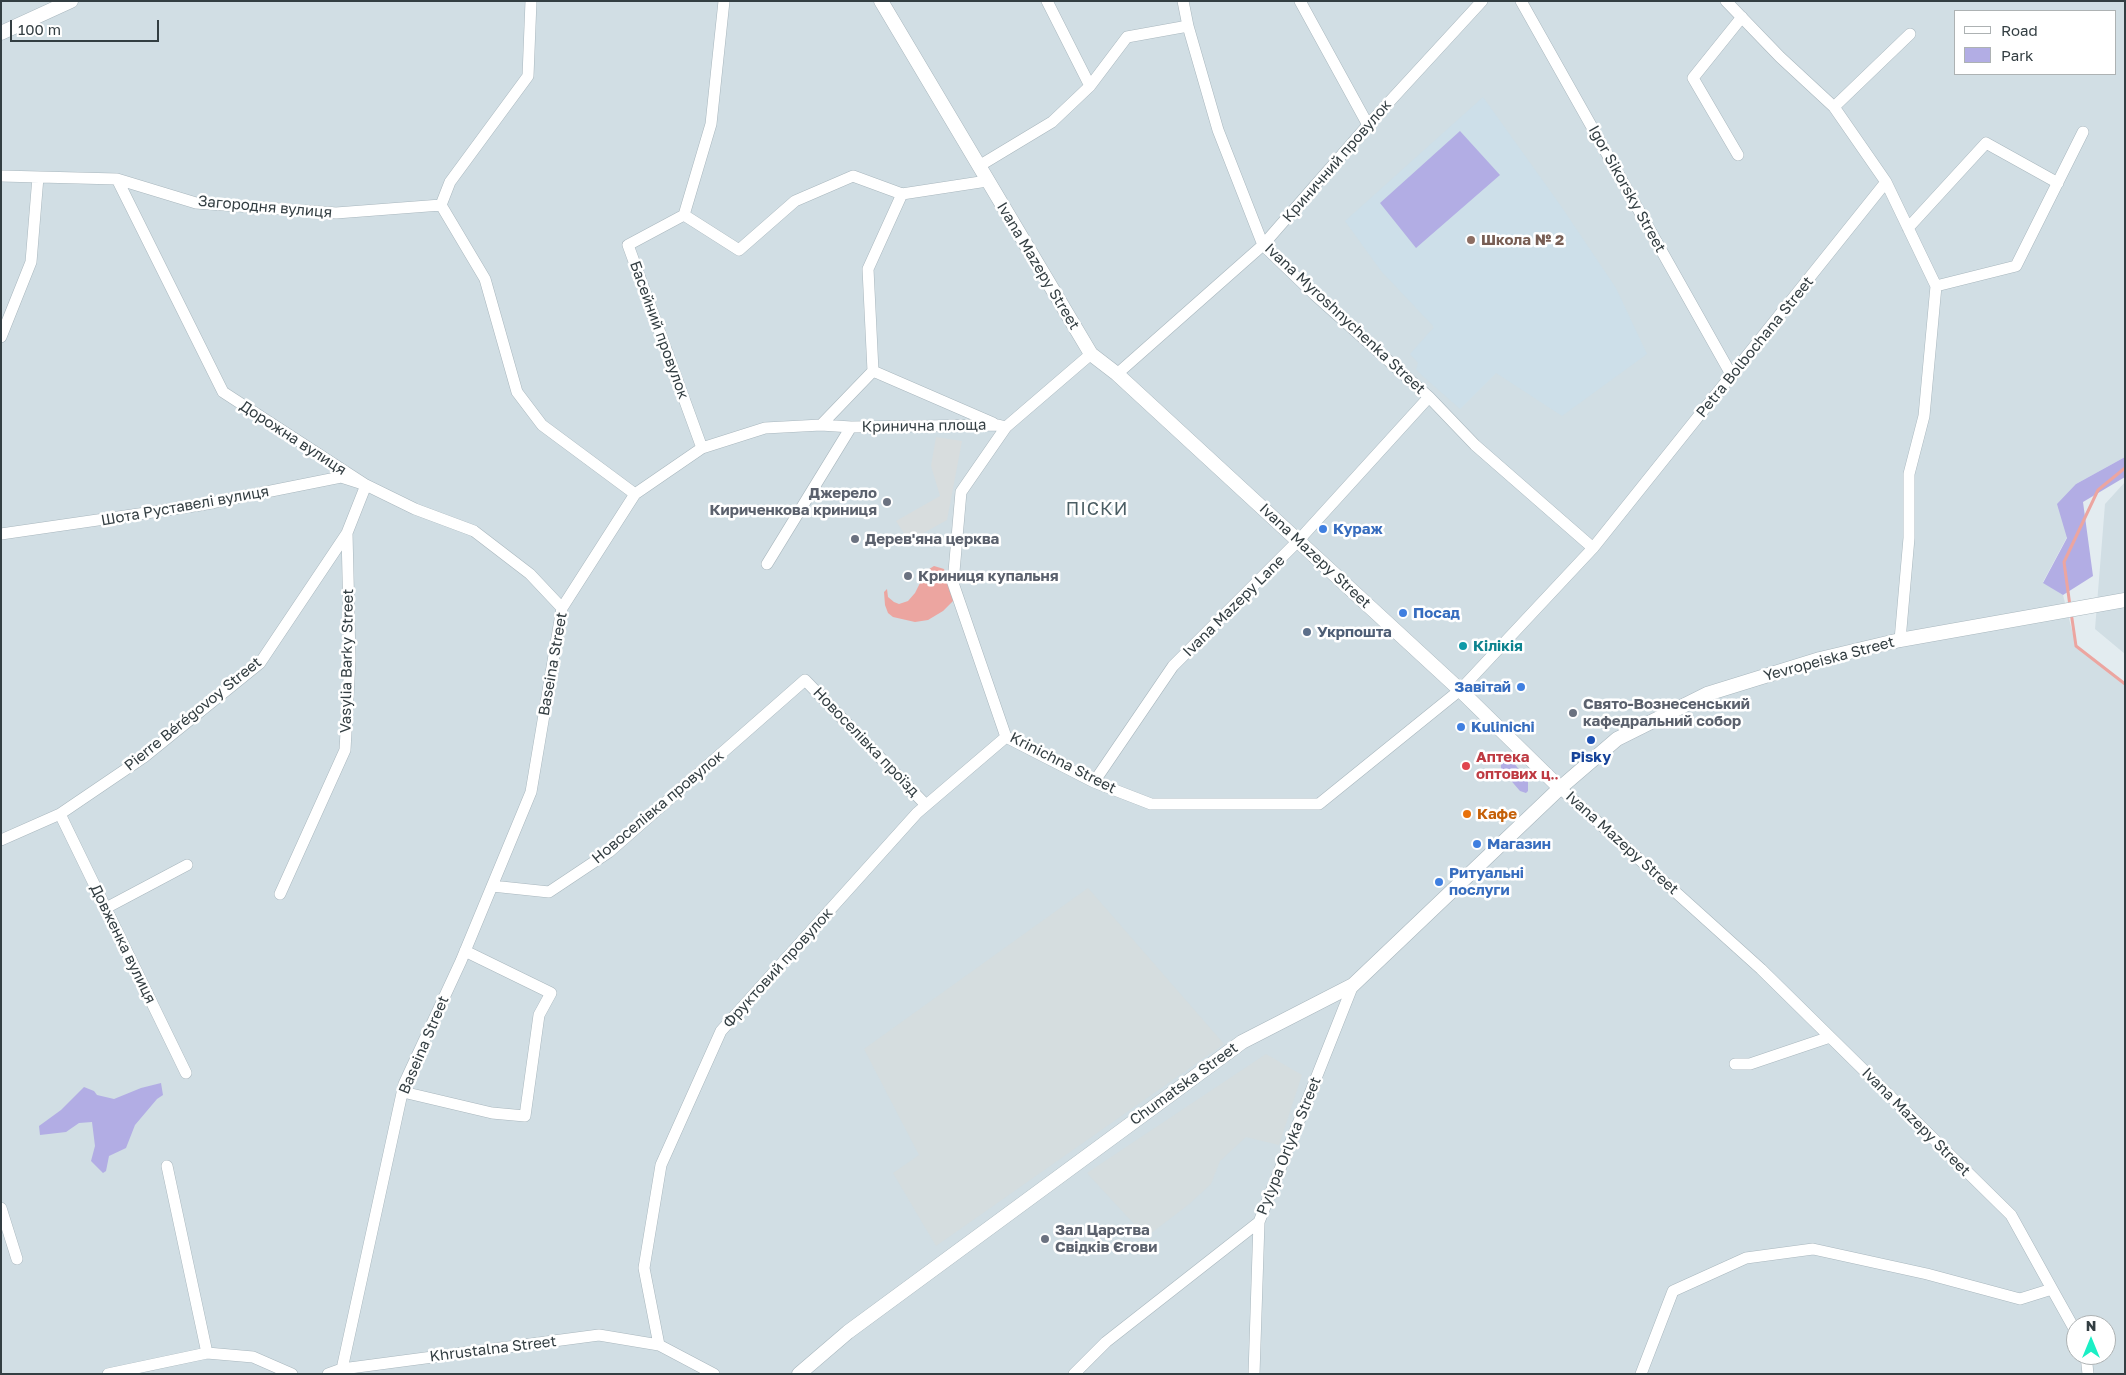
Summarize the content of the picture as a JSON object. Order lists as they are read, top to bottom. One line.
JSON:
{"streets":{"street":["Криничний провулок","Igor Sikorsky Street","Загородня вулиця","Ivana Mazepy Street","Ivana Myroshnychenka Street","Басейний провулок","Petra Bolbochana Street","Кринична площа","Дорожна вулиця","Шота Руставелі вулиця","Ivana Mazepy Lane","Yevropeiska Street","Vasylia Barky Street","Baseina Street","Pierre Bérégovoy Street","Новоселівка проїзд","Krinichna Street","Новоселівка провулок","Довженка вулиця","Фруктовий провулок","Chumatska Street","Pylypa Orlyka Street","Khrustalna Street"]},"crossings":[["Криничний провулок","Ivana Mazepy Street"],["Криничний провулок","Ivana Myroshnychenka Street"],["Igor Sikorsky Street","Petra Bolbochana Street"],["Загородня вулиця","Дорожна вулиця"],["Ivana Mazepy Street","Petra Bolbochana Street"],["Ivana Mazepy Street","Ivana Mazepy Lane"],["Ivana Mazepy Street","Yevropeiska Street"],["Ivana Mazepy Street","Krinichna Street"],["Ivana Mazepy Street","Chumatska Street"],["Ivana Myroshnychenka Street","Petra Bolbochana Street"],["Ivana Myroshnychenka Street","Ivana Mazepy Lane"],["Басейний провулок","Baseina Street"],["Petra Bolbochana Street","Krinichna Street"],["Кринична площа","Baseina Street"],["Кринична площа","Krinichna Street"],["Дорожна вулиця","Шота Руставелі вулиця"],["Дорожна вулиця","Baseina Street"],["Дорожна вулиця","Pierre Bérégovoy Street"],["Шота Руставелі вулиця","Pierre Bérégovoy Street"],["Ivana Mazepy Lane","Krinichna Street"],["Yevropeiska Street","Chumatska Street"],["Vasylia Barky Street","Pierre Bérégovoy Street"],["Baseina Street","Новоселівка провулок"],["Baseina Street","Khrustalna Street"],["Pierre Bérégovoy Street","Довженка вулиця"],["Новоселівка проїзд","Новоселівка провулок"],["Новоселівка проїзд","Фруктовий провулок"],["Krinichna Street","Фруктовий провулок"],["Фруктовий провулок","Khrustalna Street"],["Chumatska Street","Pylypa Orlyka Street"]],"districts":["ПІСКИ"],"places":["Школа № 2","Джерело Кириченкова криниця","Кураж","Дерев'яна церква","Криниця купальня","Посад","Укрпошта","Кілікія","Завітай","Свято-Вознесенський кафедральний собор","Kulinichi","Pisky","Аптека оптових ц‥","Кафе","Магазин","Ритуальні послуги","Зал Царства Свідків Єгови"],"legend":["Road","Park"],"scale_bar":"100 m","north":"top"}
